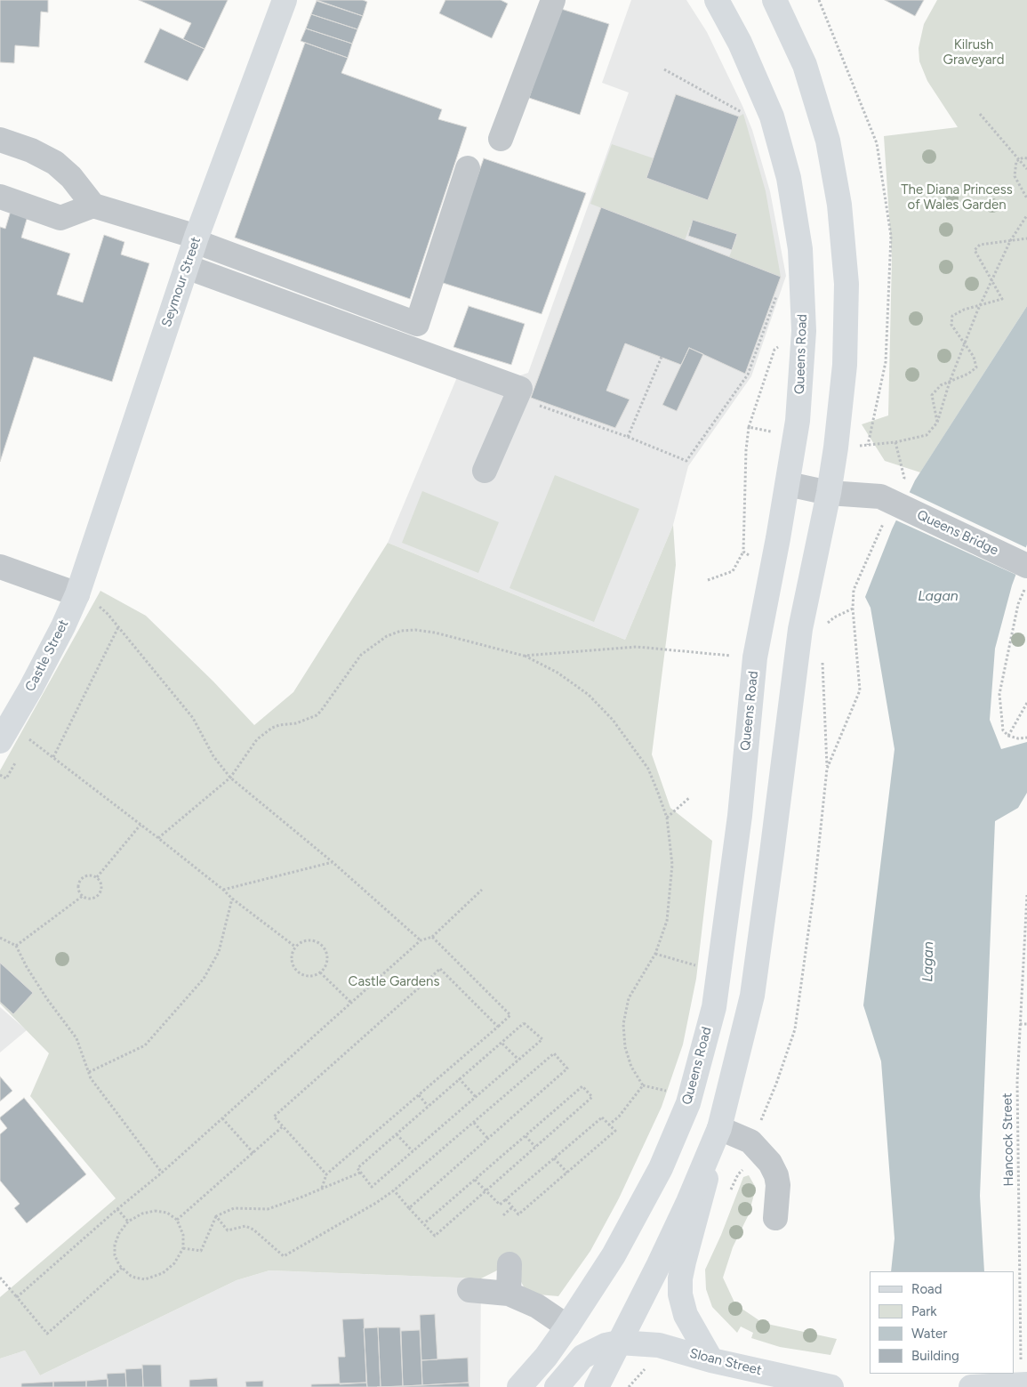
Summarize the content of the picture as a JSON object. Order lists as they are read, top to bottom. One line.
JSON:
{"streets":{"main road":["Seymour Street","Queens Road","Castle Street","Sloan Street"],"lane":["Queens Bridge"],"path":["Hancock Street"]},"crossings":[["Seymour Street","Castle Street"],["Queens Road","Queens Bridge"]],"water":["Lagan"],"parks":["Kilrush Graveyard","The Diana Princess of Wales Garden","Castle Gardens"],"legend":["Road","Park","Water","Building"]}
